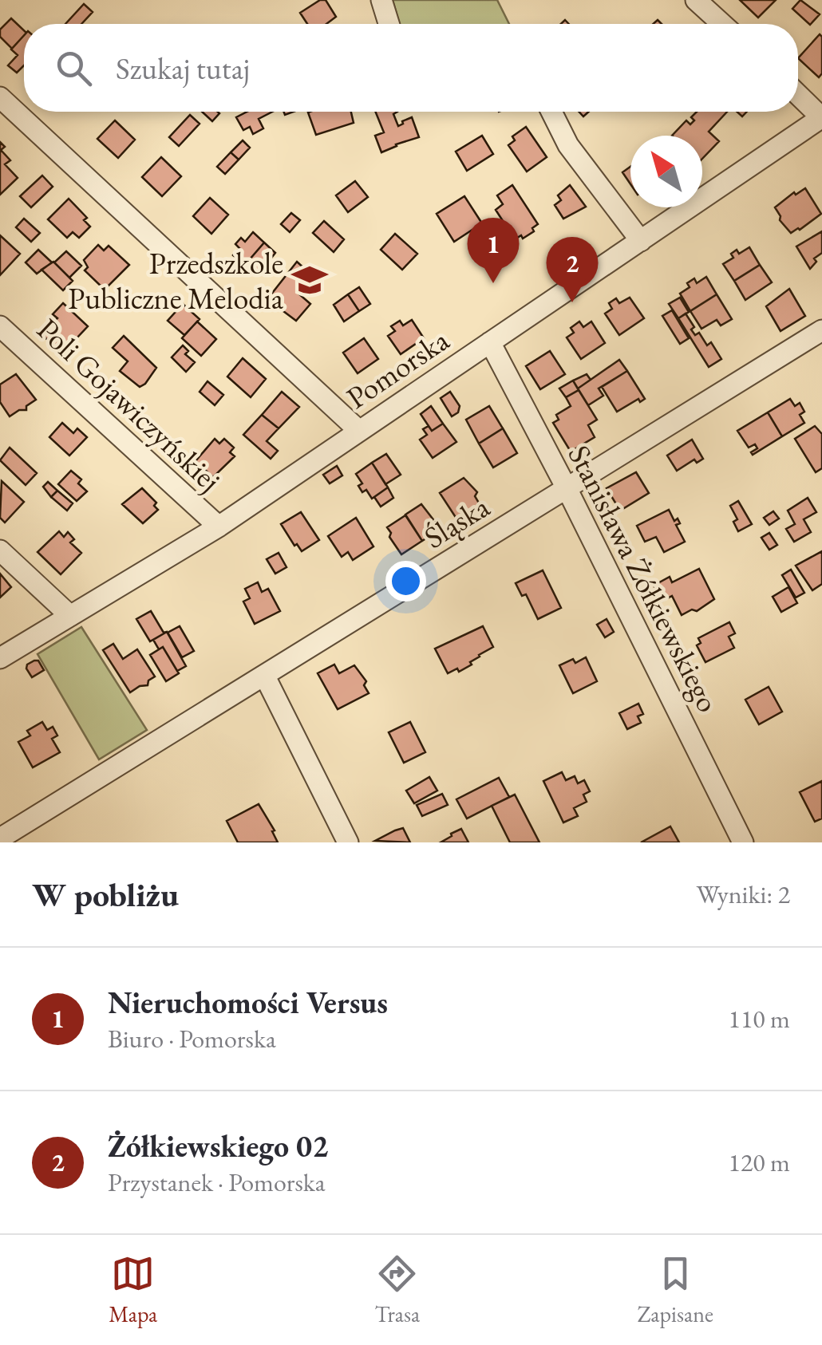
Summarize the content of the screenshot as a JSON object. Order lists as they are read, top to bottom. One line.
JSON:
{"streets":{"street":["Pomorska","Poli Gojawiczyńskiej","Śląska","Stanisława Żółkiewskiego"]},"crossings":[["Pomorska","Poli Gojawiczyńskiej"],["Pomorska","Stanisława Żółkiewskiego"],["Śląska","Stanisława Żółkiewskiego"]],"places":{"school or university":["Przedszkole Publiczne Melodia"]},"north":"top left","page":{"search":"Szukaj tutaj","pins":["1","2"],"heading":["W pobliżu","Wyniki: 2"],"list":[{"mark":"1","name":"Nieruchomości Versus","note":"Biuro · Pomorska","value":"110 m"},{"mark":"2","name":"Żółkiewskiego 02","note":"Przystanek · Pomorska","value":"120 m"}],"nav":["Mapa","Trasa","Zapisane"]}}
